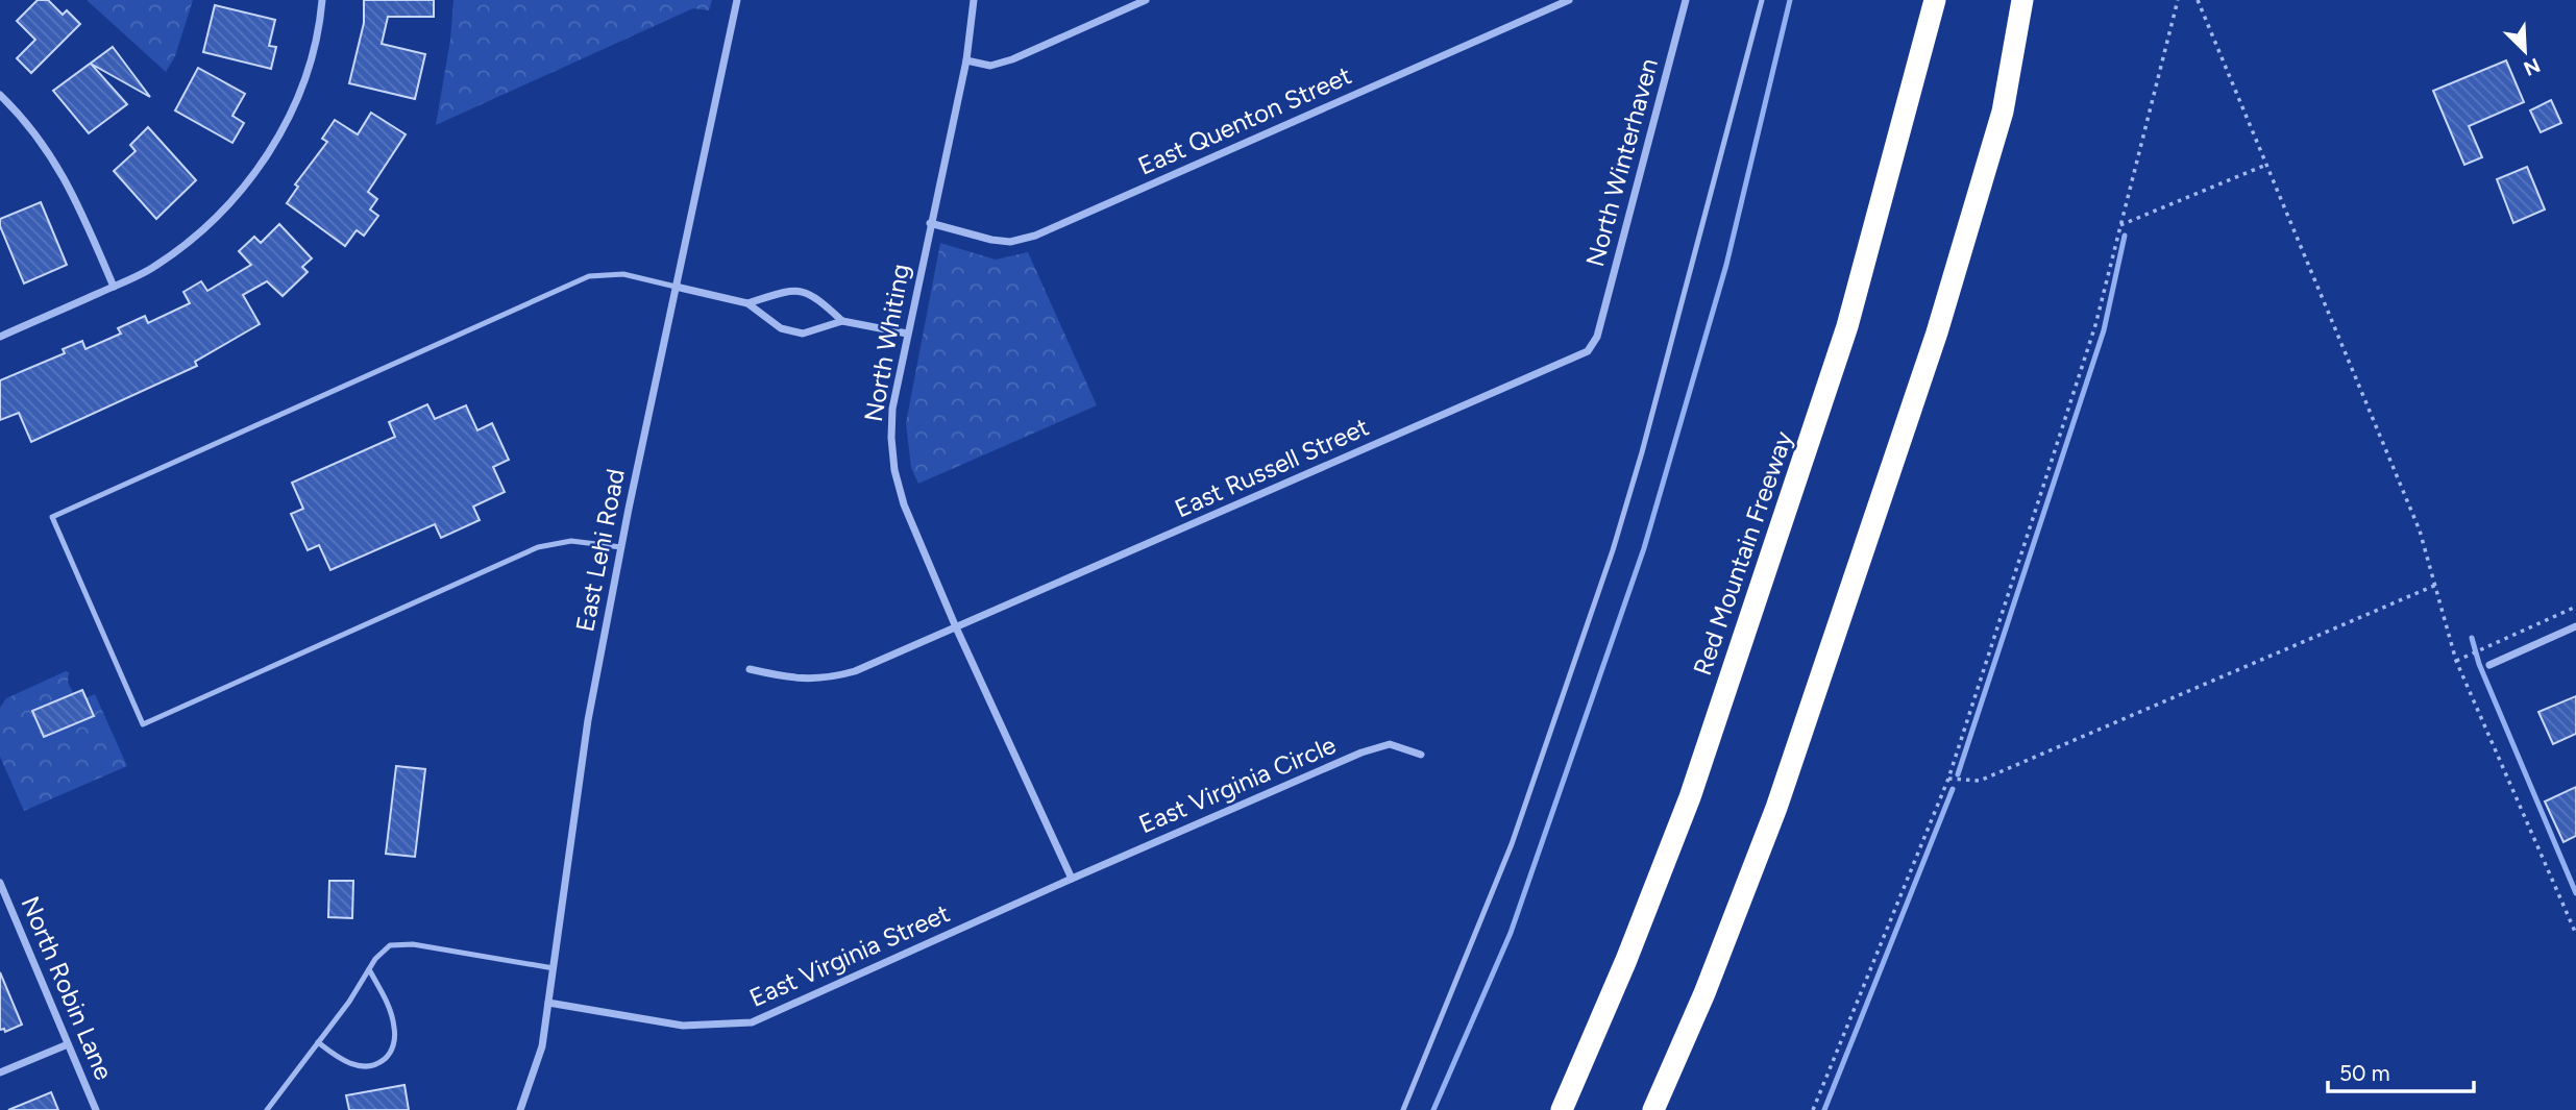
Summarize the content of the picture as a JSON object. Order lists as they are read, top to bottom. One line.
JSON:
{"streets":{"highway":["Red Mountain Freeway"],"street":["East Quenton Street","North Winterhaven","North Whiting","East Russell Street","East Lehi Road","East Virginia Circle","East Virginia Street","North Robin Lane"]},"crossings":[["East Quenton Street","North Whiting"],["North Winterhaven","East Russell Street"],["North Whiting","East Russell Street"],["North Whiting","East Virginia Circle"],["North Whiting","East Virginia Street"],["East Lehi Road","East Virginia Street"],["East Virginia Circle","East Virginia Street"]],"scale_bar":"50 m","north":"bottom right"}
